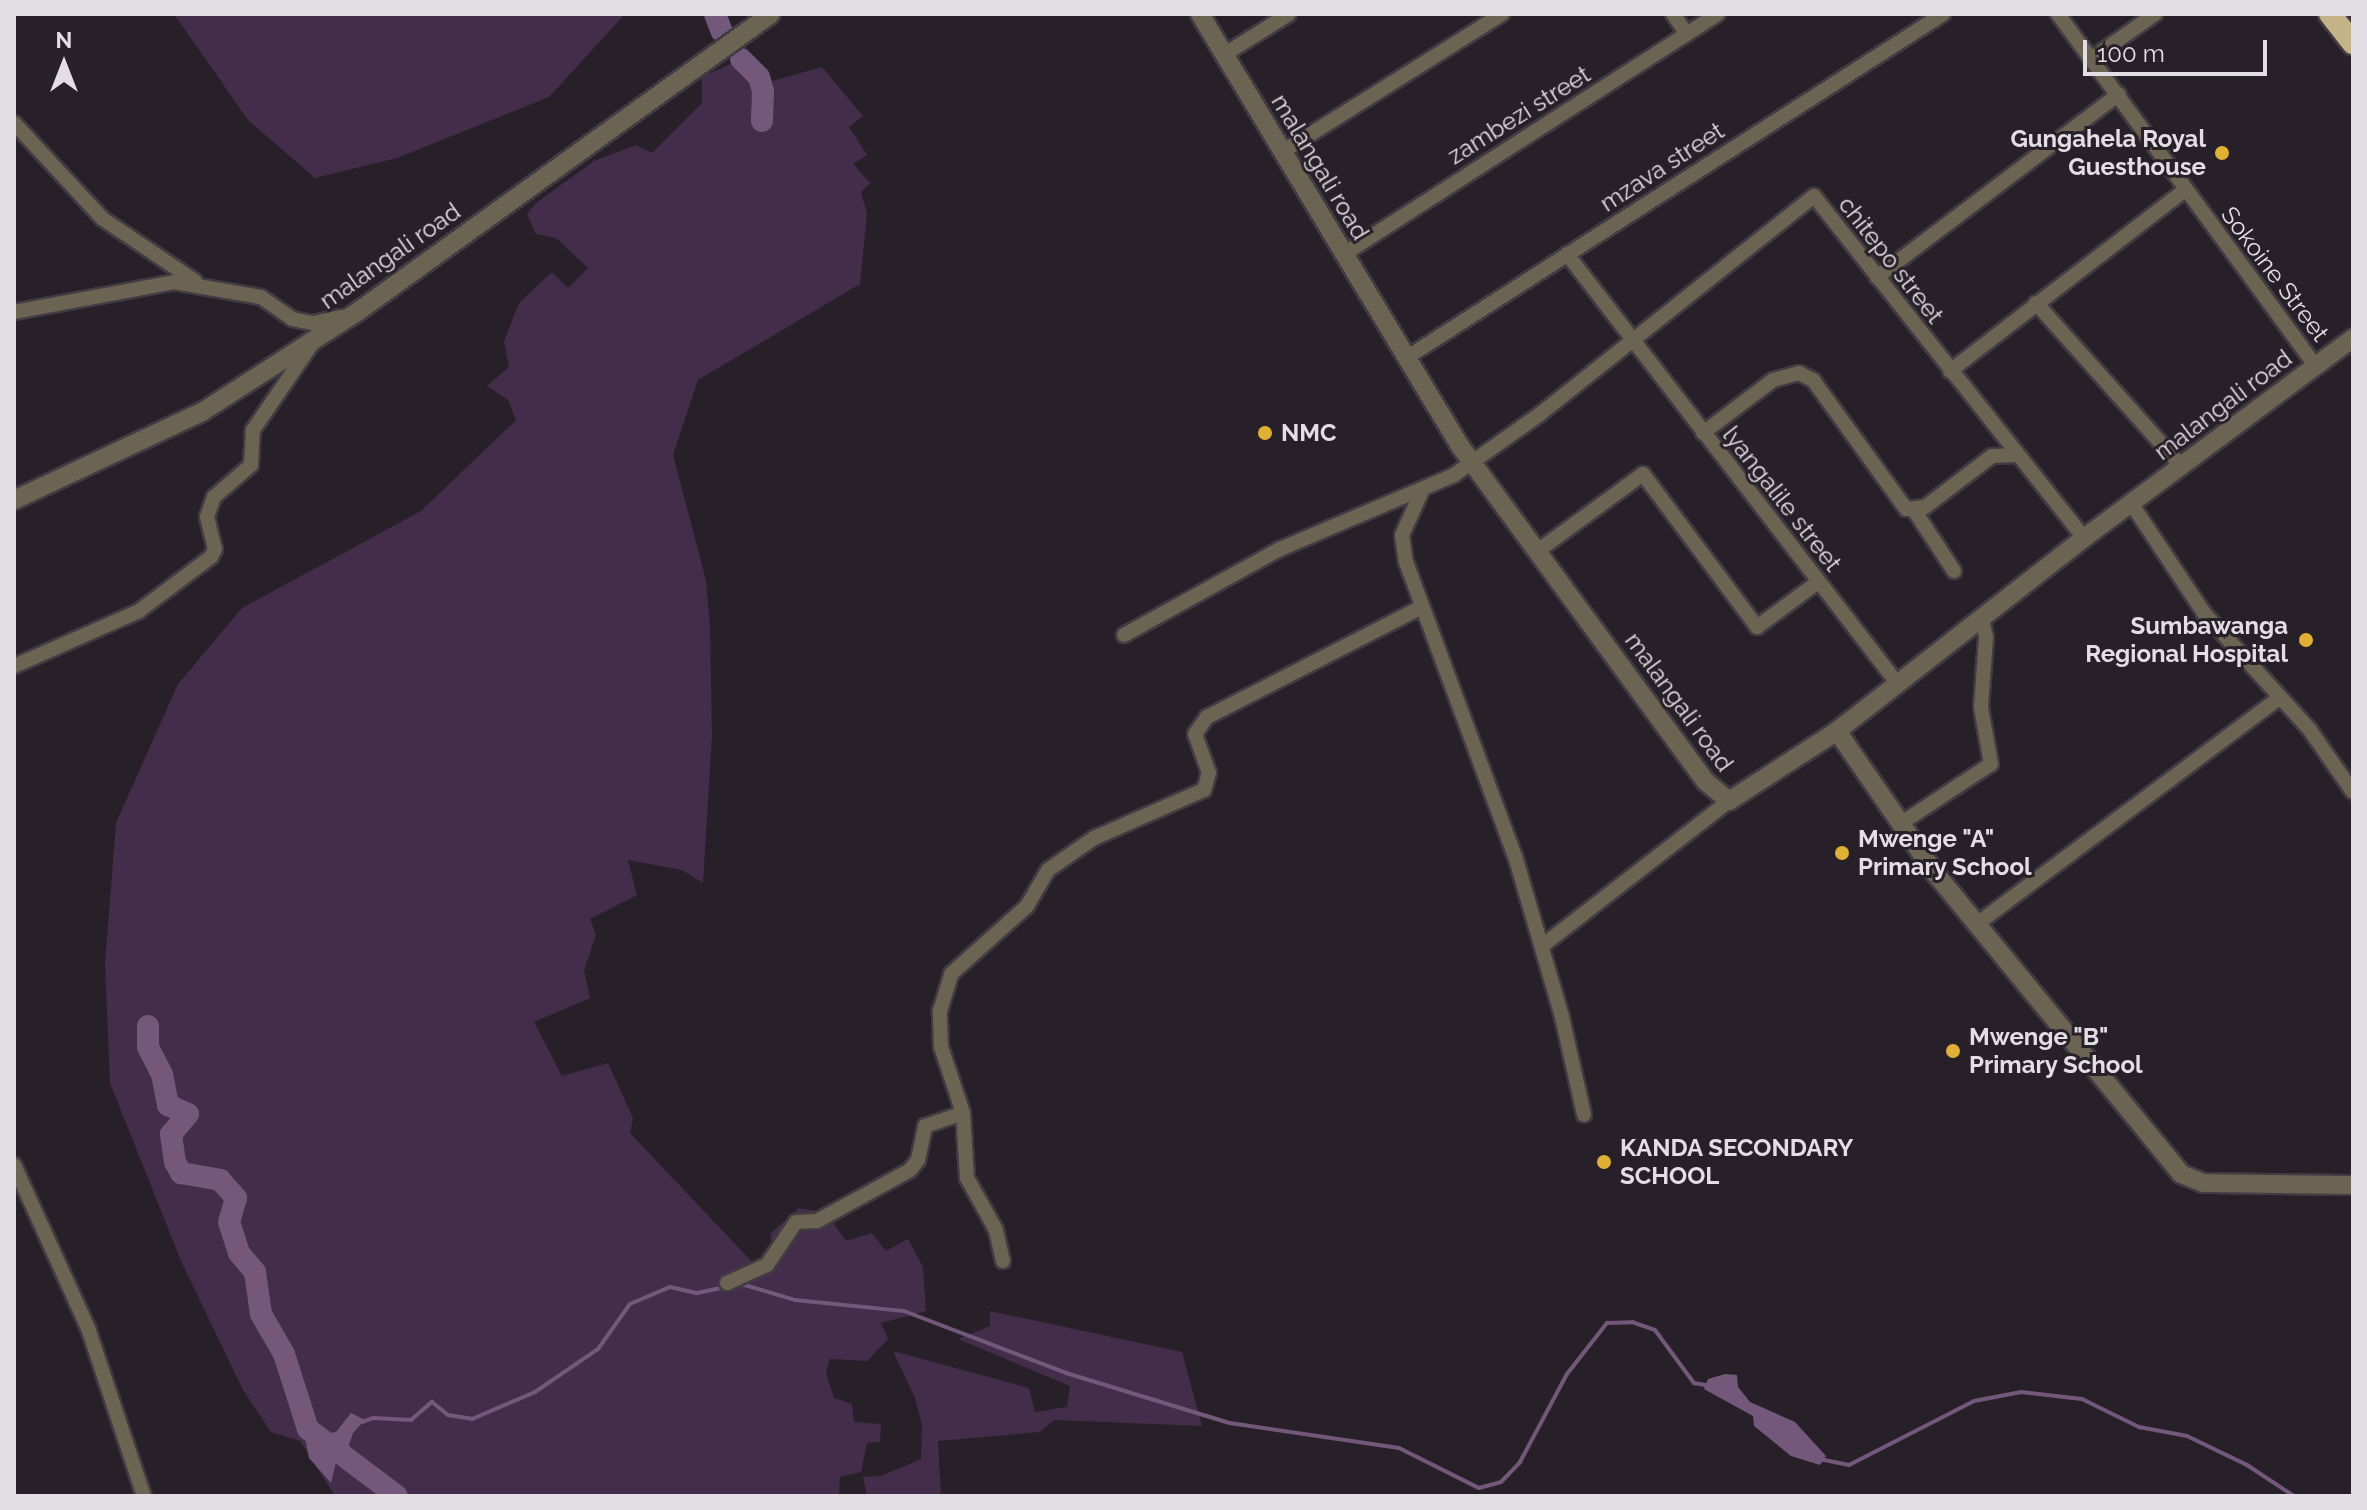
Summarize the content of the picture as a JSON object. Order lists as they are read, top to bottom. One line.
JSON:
{"streets":{"street":["zambezi street","malangali road","mzava street","chitepo street","Sokoine Street","lyangalile street"]},"crossings":[["zambezi street","malangali road"],["malangali road","mzava street"],["malangali road","chitepo street"],["malangali road","Sokoine Street"],["malangali road","lyangalile street"],["mzava street","lyangalile street"],["chitepo street","lyangalile street"]],"places":["Gungahela Royal Guesthouse","NMC","Sumbawanga Regional Hospital","Mwenge \"A\" Primary School","Mwenge \"B\" Primary School","KANDA SECONDARY SCHOOL"],"scale_bar":"100 m","north":"top"}
